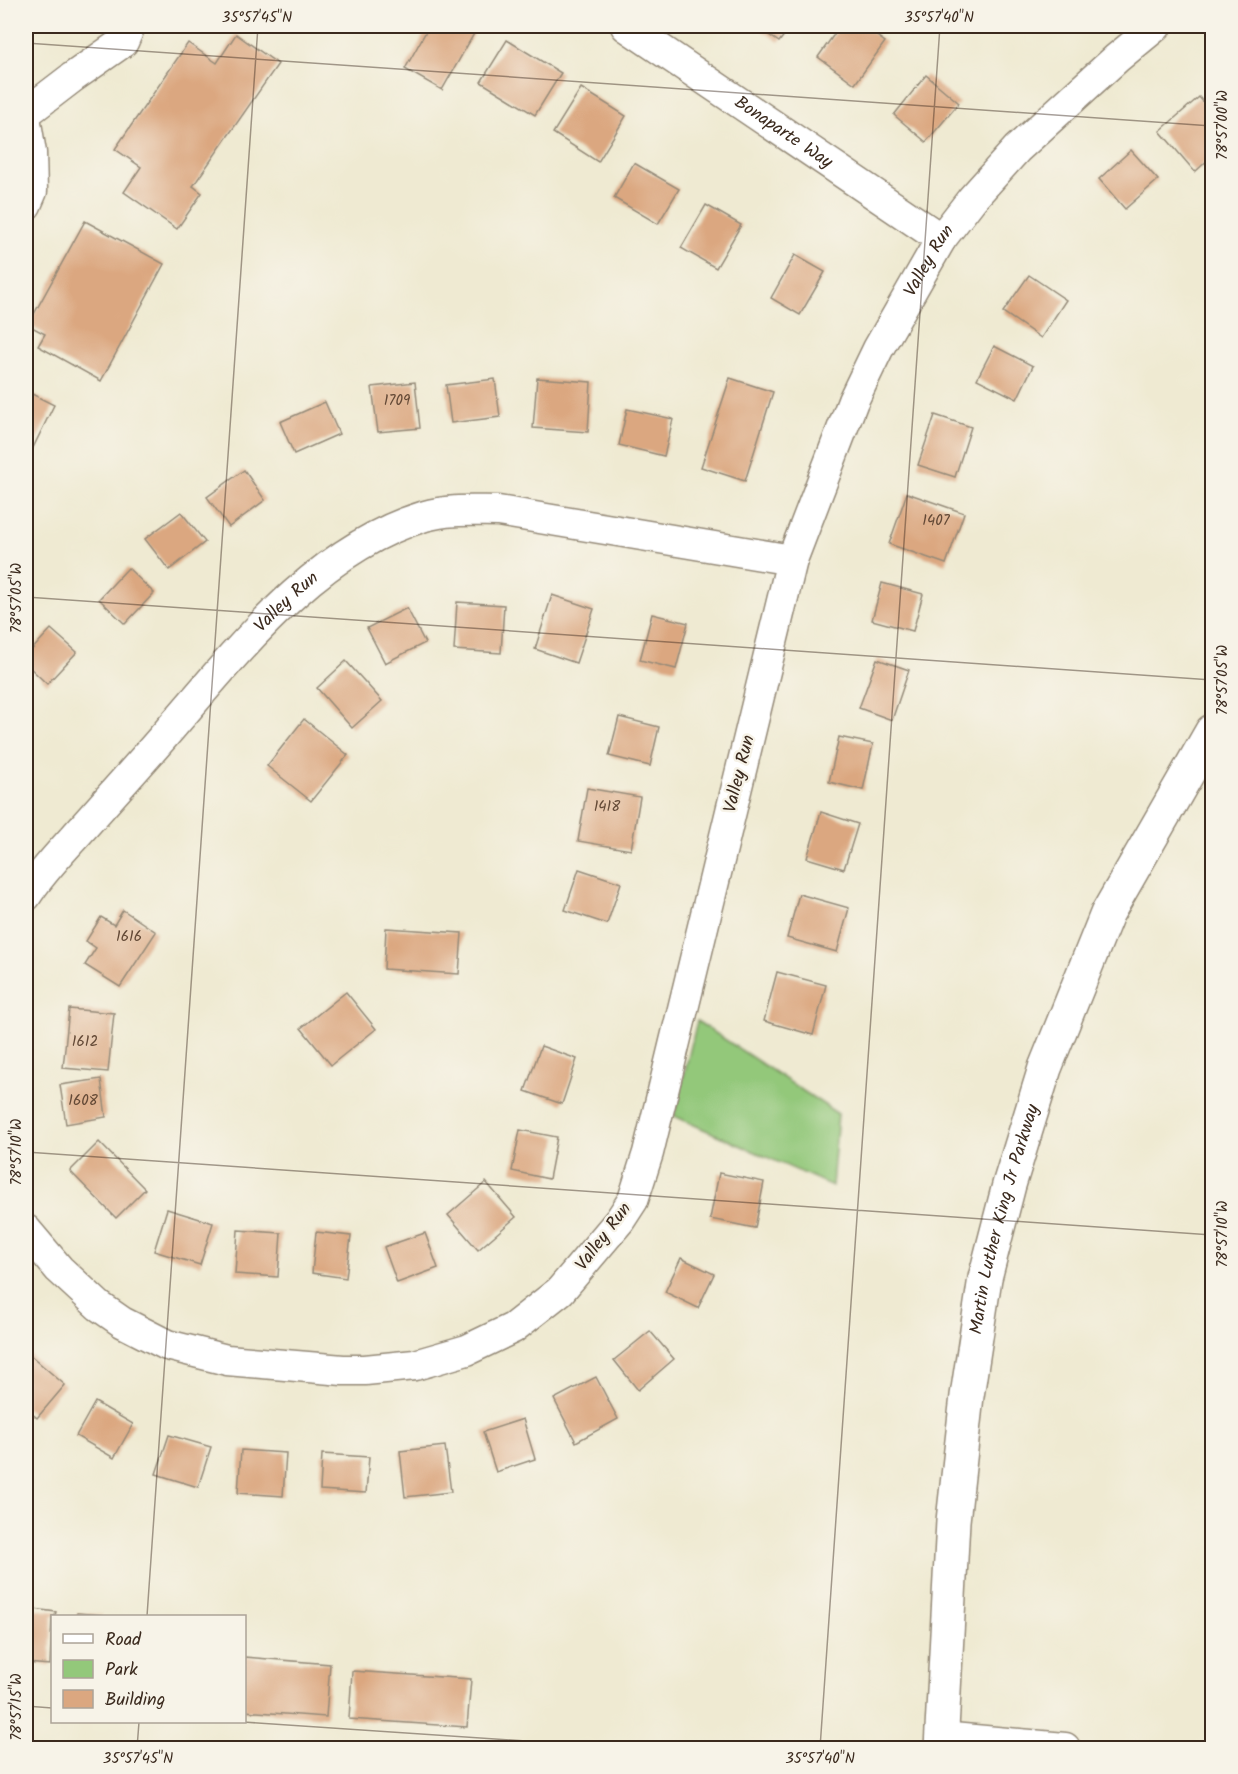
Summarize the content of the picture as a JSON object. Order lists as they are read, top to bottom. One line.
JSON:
{"streets":{"main road":["Martin Luther King Jr Parkway"],"street":["Bonaparte Way","Valley Run"]},"crossings":[["Bonaparte Way","Valley Run"]],"house_numbers":["1709","1407","1418","1616","1612","1608"],"legend":["Road","Park","Building"],"coordinates":["35°57'45\"N","35°57'40\"N","78°57'00\"W","78°57'05\"W","78°57'10\"W","78°57'15\"W"]}
